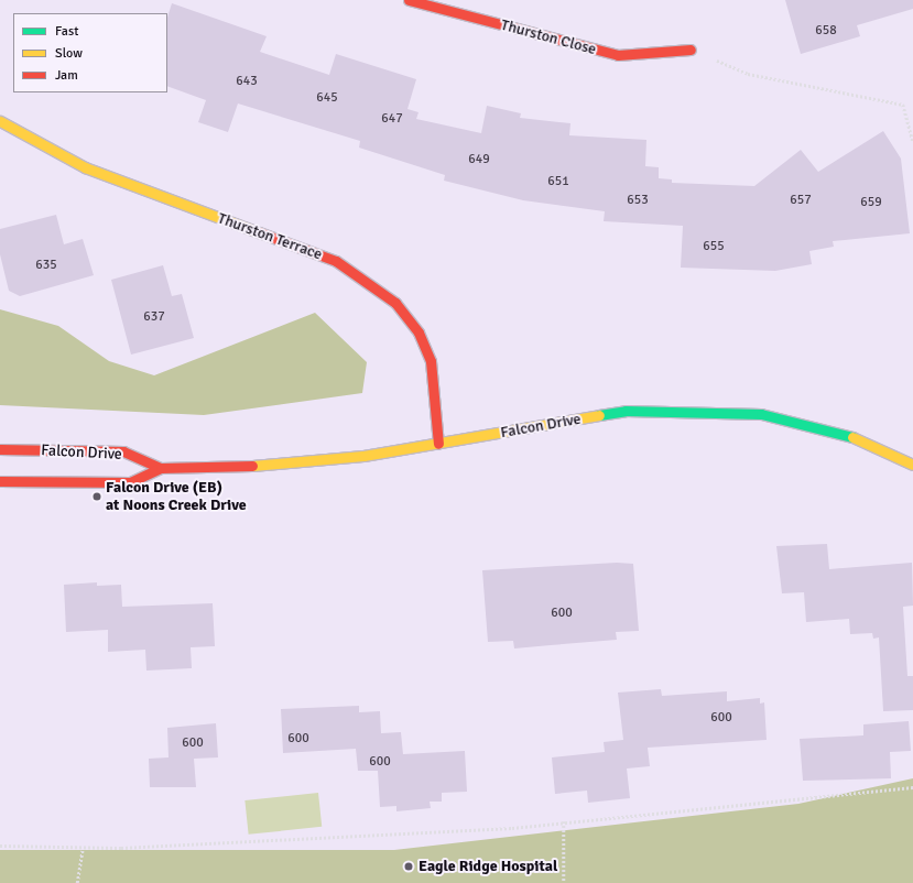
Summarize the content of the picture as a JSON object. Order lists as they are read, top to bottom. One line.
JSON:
{"streets":{"street":["Thurston Close","Thurston Terrace","Falcon Drive"]},"crossings":[["Thurston Terrace","Falcon Drive"]],"places":["Falcon Drive (EB) at Noons Creek Drive","Eagle Ridge Hospital"],"house_numbers":["658","643","645","647","649","651","653","657","659","655","635","637","600","600","600","600","600"],"legend":["Fast","Slow","Jam"]}
